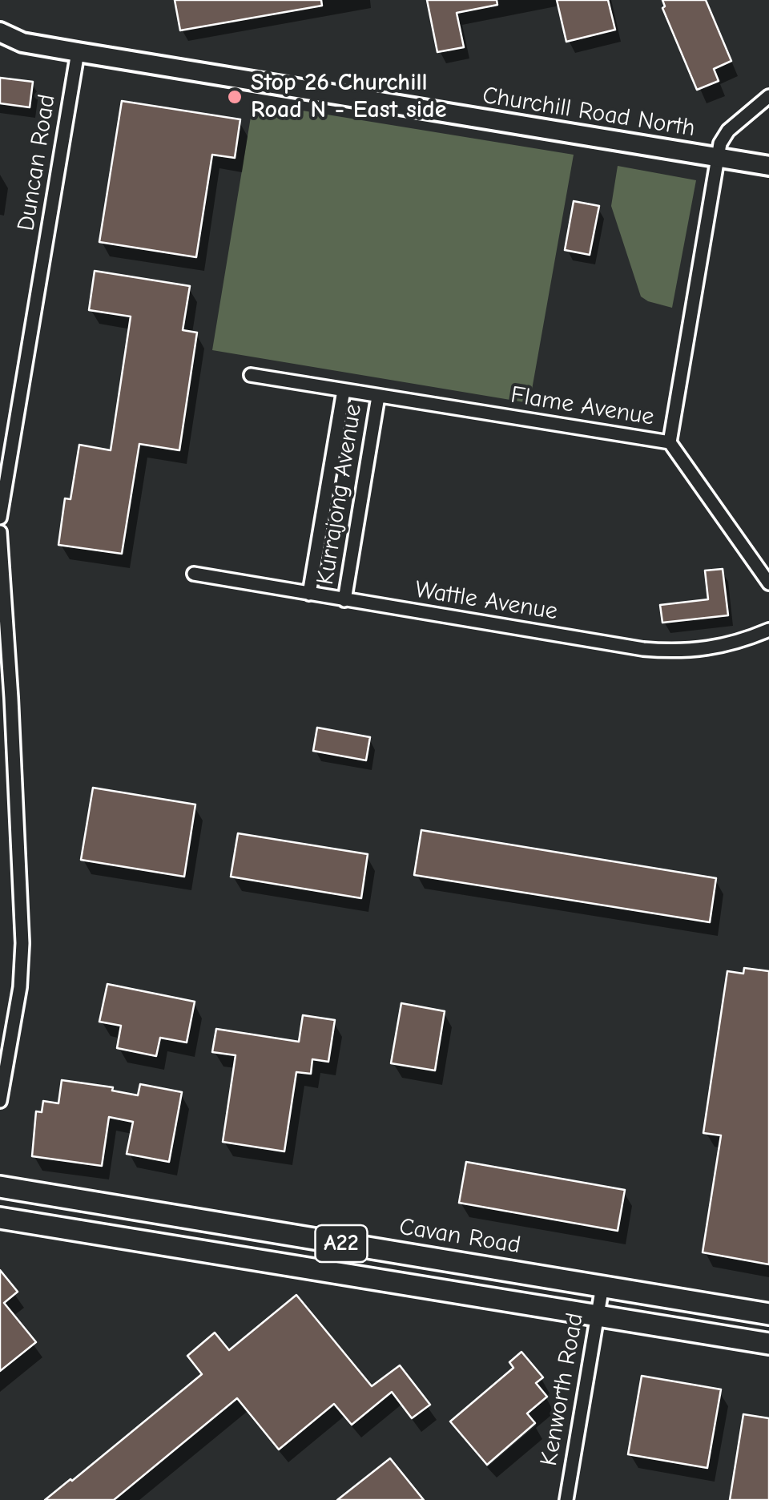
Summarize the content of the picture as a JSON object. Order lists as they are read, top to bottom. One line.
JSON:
{"streets":{"main road":["Cavan Road","A22"],"street":["Churchill Road North","Duncan Road","Flame Avenue","Kurrajong Avenue","Wattle Avenue","Kenworth Road"]},"crossings":[["Churchill Road North","Duncan Road"],["Churchill Road North","Flame Avenue"],["Flame Avenue","Kurrajong Avenue"],["Kurrajong Avenue","Wattle Avenue"],["Cavan Road","Kenworth Road"],["A22","Kenworth Road"]],"places":["Stop 26 Churchill Road N - East side"]}
